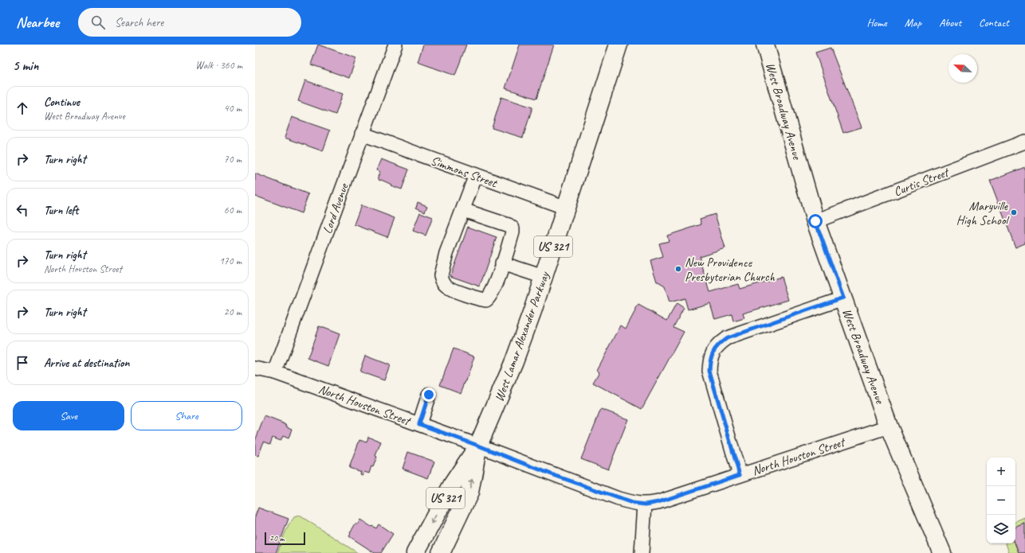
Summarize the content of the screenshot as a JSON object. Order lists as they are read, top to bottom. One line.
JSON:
{"streets":{"main road":["West Broadway Avenue","US 321","West Lamar Alexander Parkway"],"street":["Simmons Street","Curtis Street","Lord Avenue","North Houston Street"]},"crossings":[["West Broadway Avenue","Curtis Street"],["West Broadway Avenue","North Houston Street"],["Simmons Street","Lord Avenue"],["Simmons Street","West Lamar Alexander Parkway"],["Lord Avenue","North Houston Street"],["West Lamar Alexander Parkway","North Houston Street"]],"places":["Maryville High School","New Providence Presbyterian Church"],"scale_bar":"20 m","north":"top left","page":{"header":"Nearbee","search":"Search here","nav":["Home","Map","About","Contact"],"heading":["5 min","Walk · 360 m"],"list":[["Continue","West Broadway Avenue","40 m"],["Turn right","70 m"],["Turn left","60 m"],["Turn right","North Houston Street","170 m"],["Turn right","20 m"],"Arrive at destination"],"buttons":["Save","Share"],"map_buttons":["+","−"],"scale":"20 m"}}
